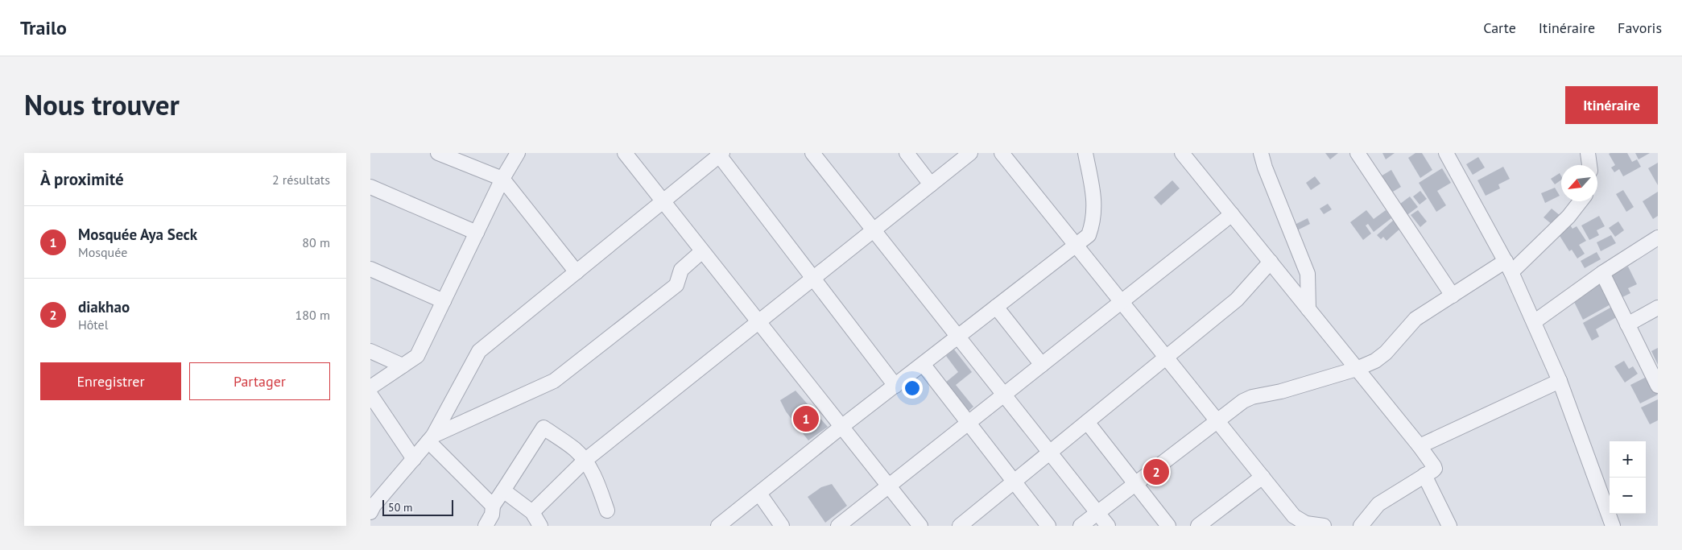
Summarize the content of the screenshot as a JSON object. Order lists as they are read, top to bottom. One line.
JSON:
{"scale_bar":"50 m","north":"bottom left","page":{"header":"Trailo","nav":["Carte","Itinéraire","Favoris"],"title":"Nous trouver","buttons":["Itinéraire",["Enregistrer","Partager"]],"heading":["À proximité","2 résultats"],"list":[{"mark":"1","name":"Mosquée Aya Seck","note":"Mosquée","value":"80 m"},{"mark":"2","name":"diakhao","note":"Hôtel","value":"180 m"}],"pins":["1","2"],"map_buttons":["+","−"],"scale":"50 m"}}
